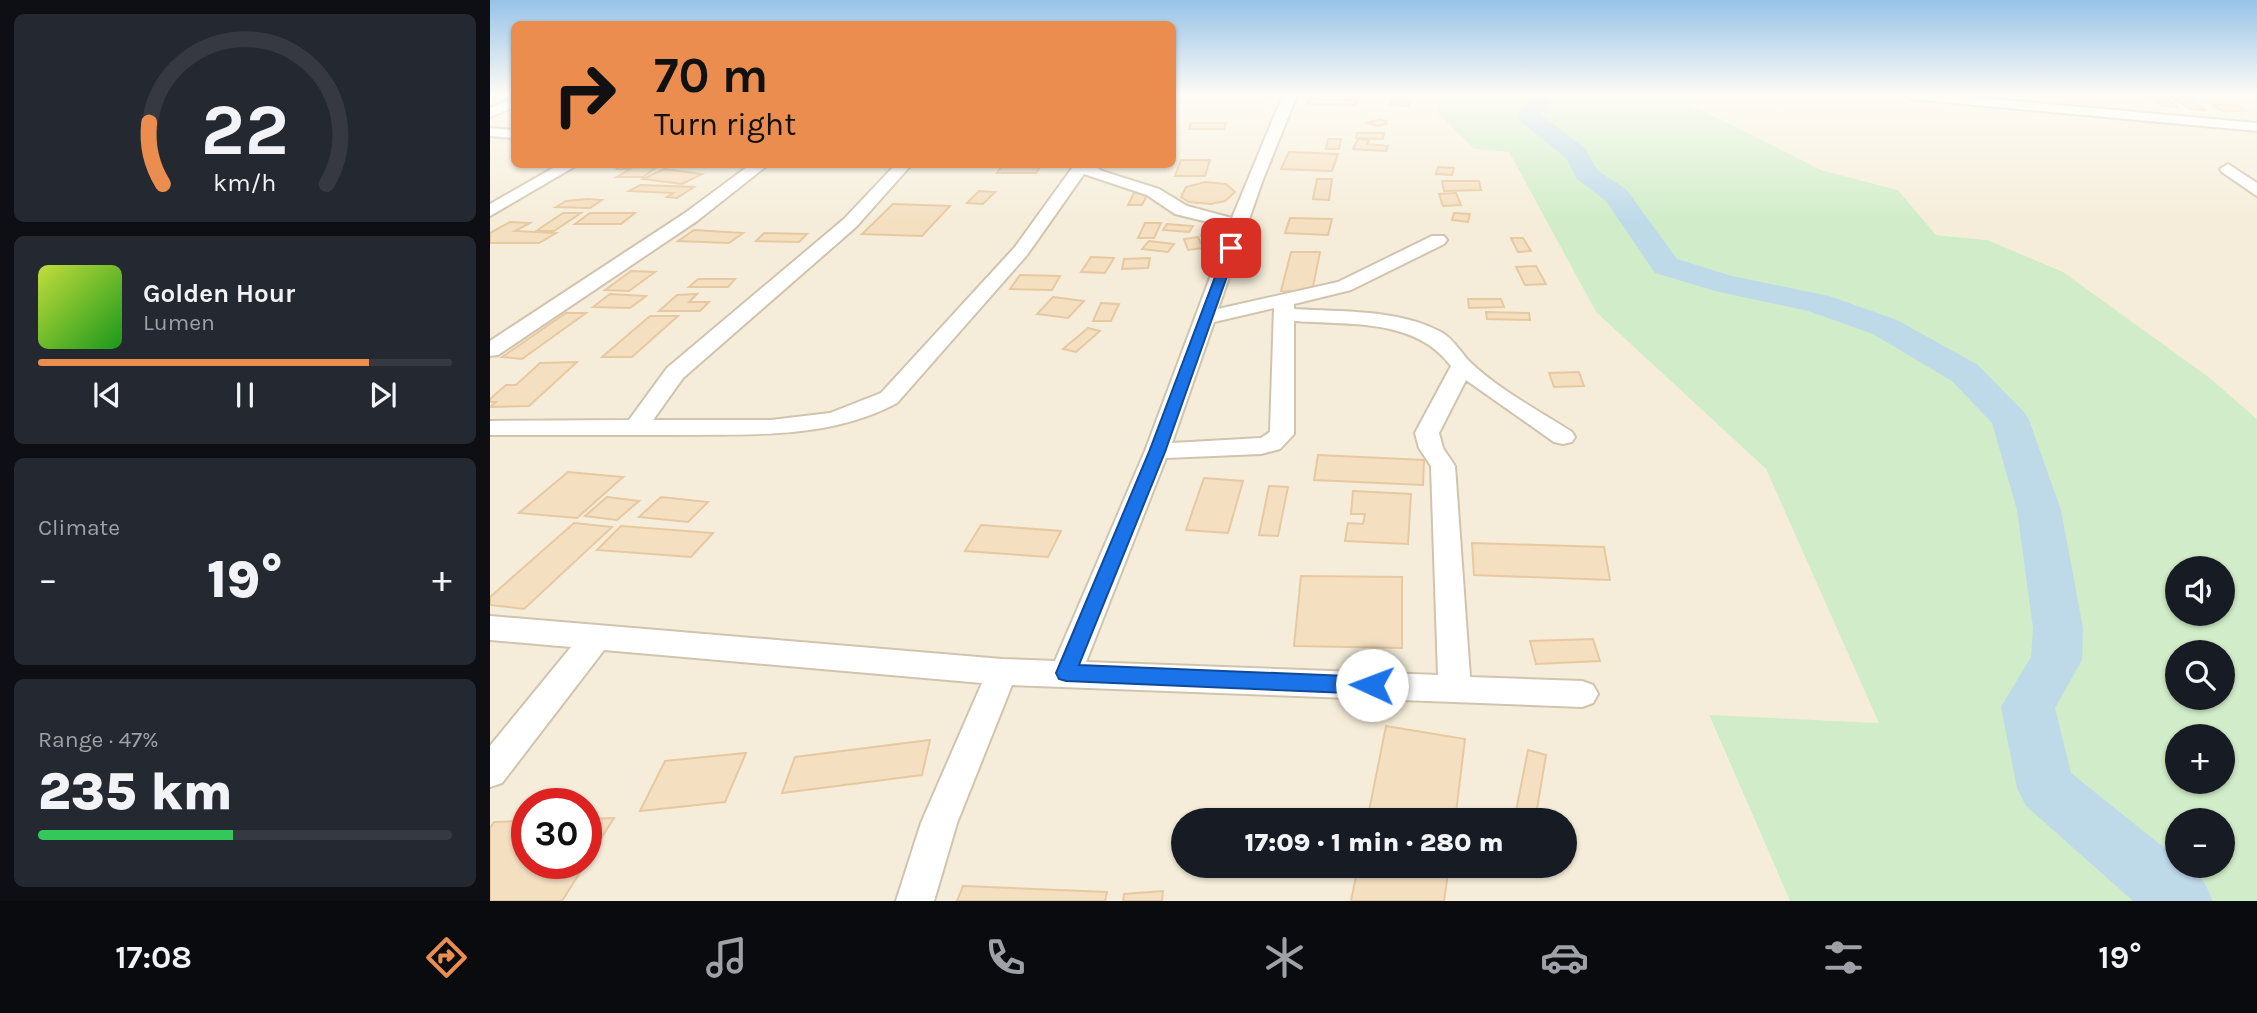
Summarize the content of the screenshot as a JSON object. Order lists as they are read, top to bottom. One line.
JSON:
{"page":{"turn":["70 m","Turn right"],"song":["Golden Hour","Lumen"],"tile":["Climate",["Range · 47%","235 km"]],"heat":["−","19°","+"],"map_buttons":["+","−"],"limit":"30","trip":"17:09 · 1 min · 280 m","tabs":["17:08","19°"],"gauge":["22","km/h"]}}
